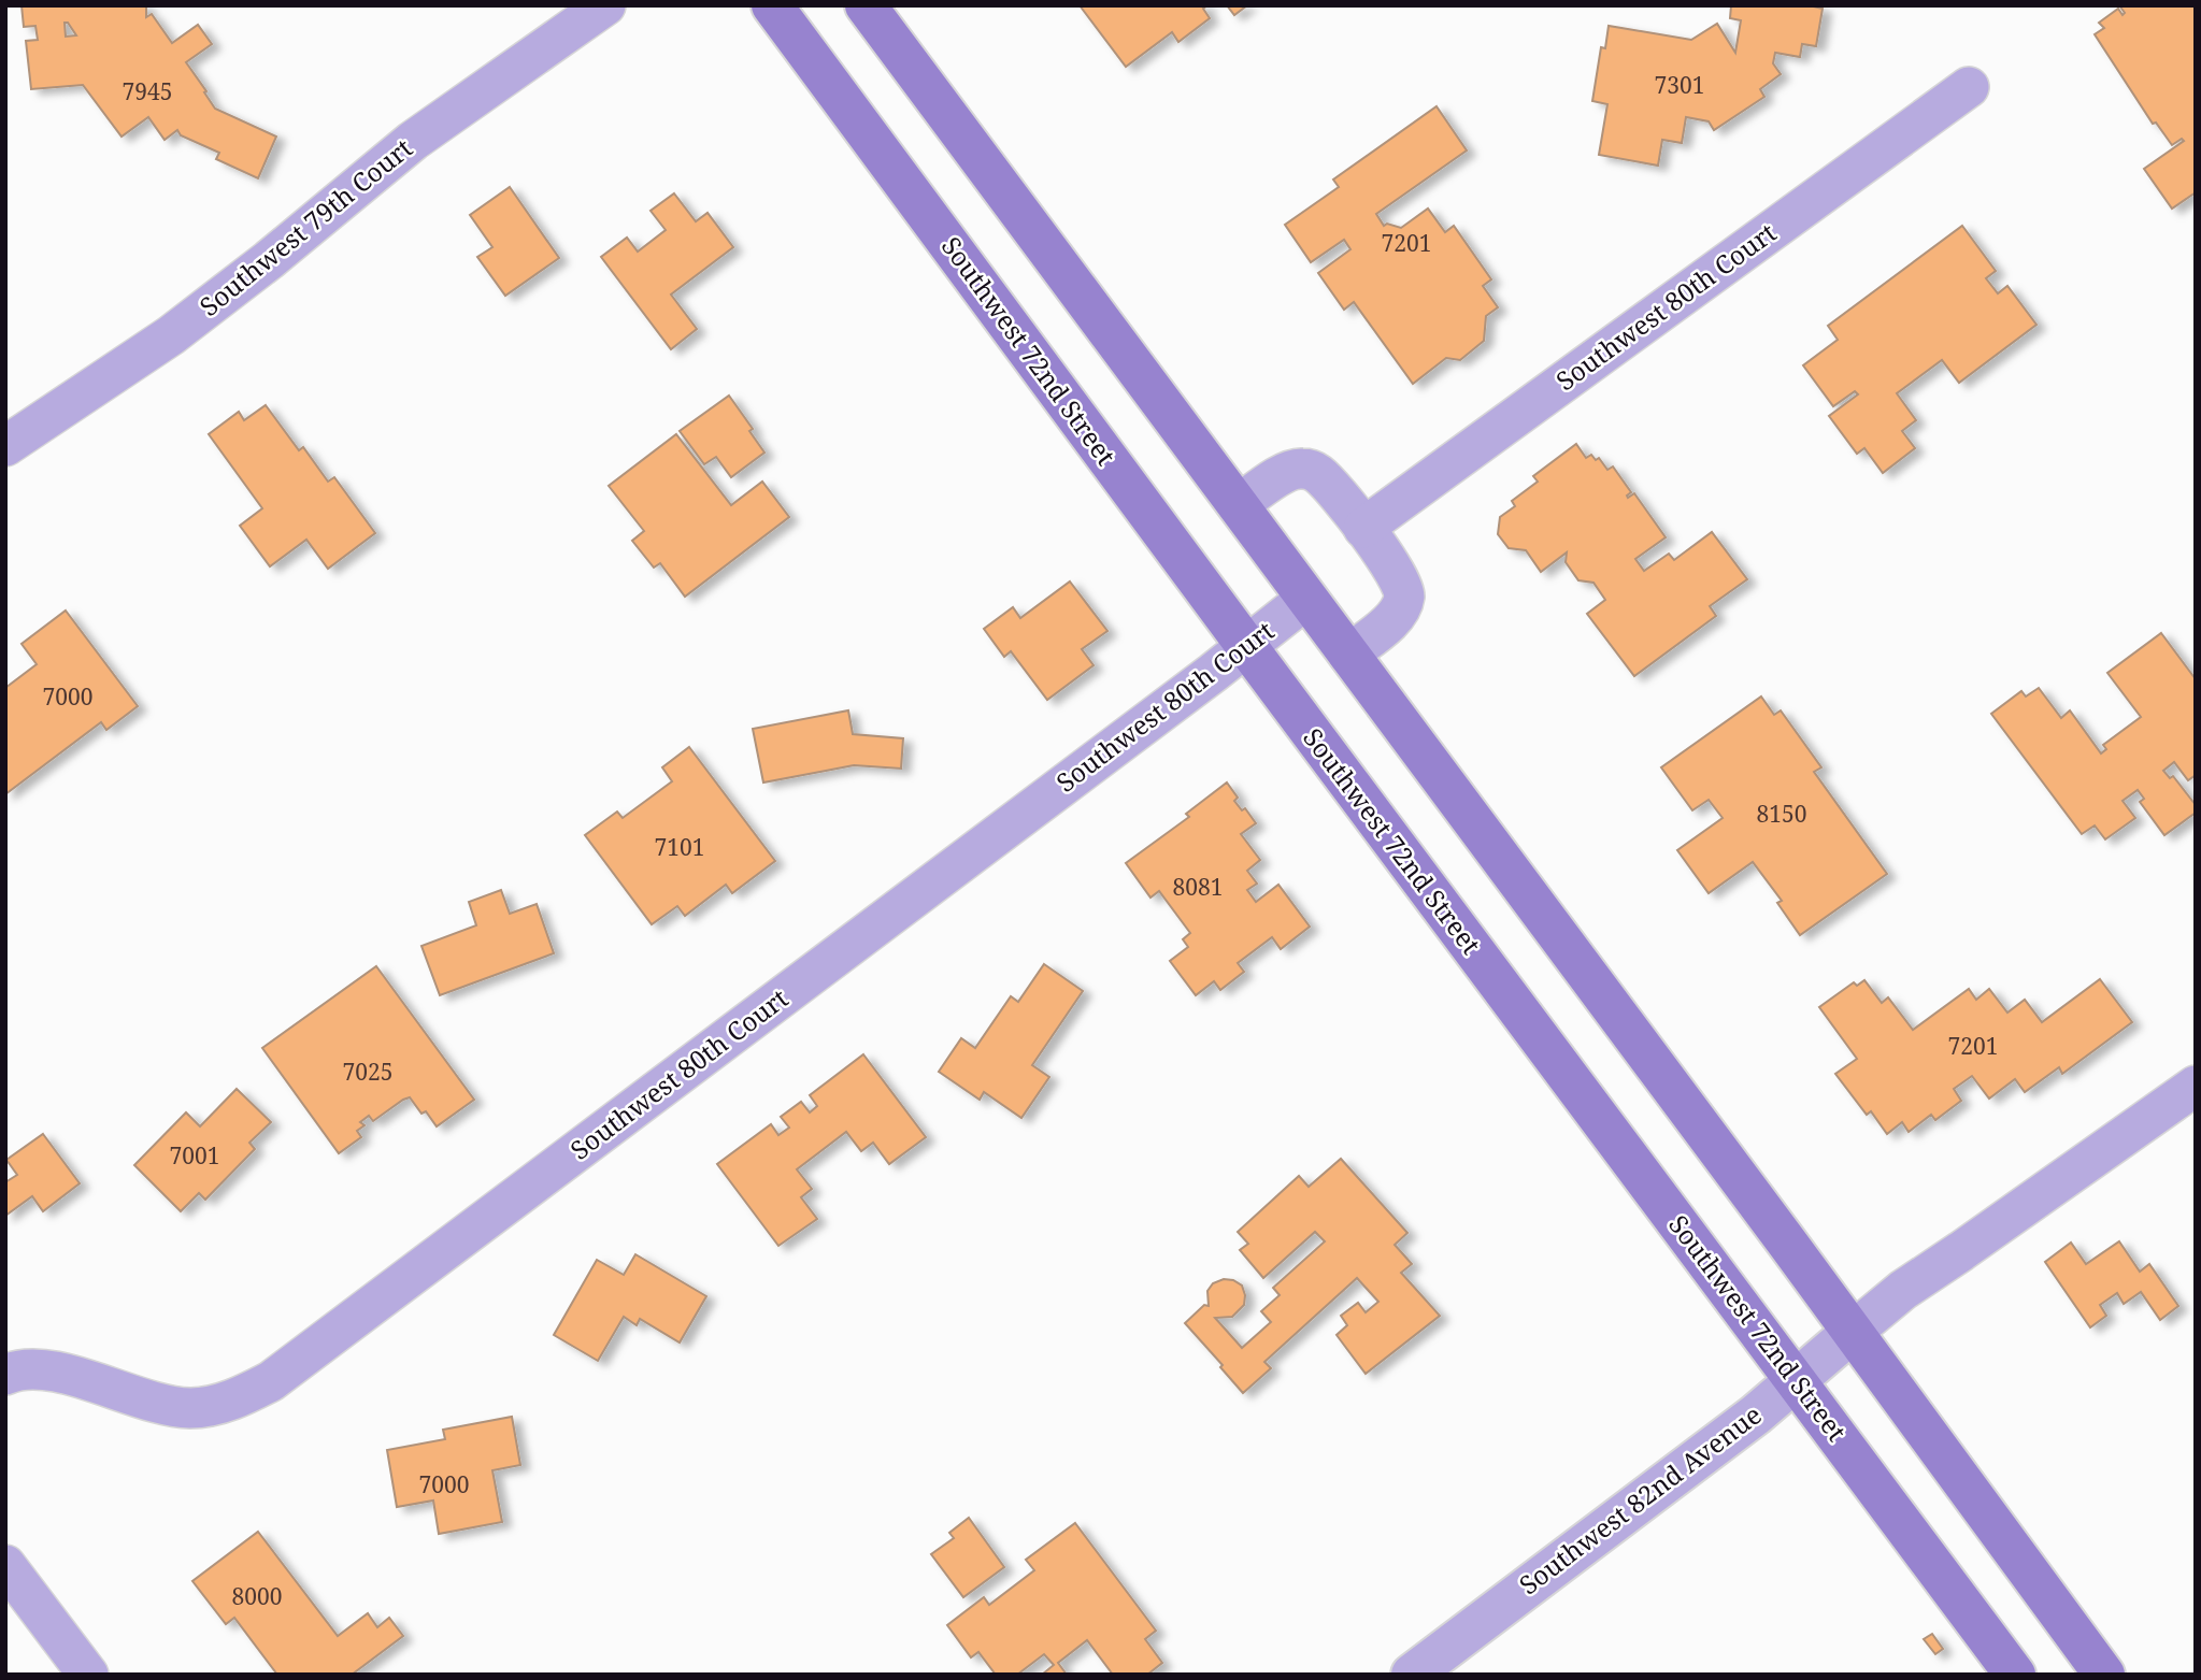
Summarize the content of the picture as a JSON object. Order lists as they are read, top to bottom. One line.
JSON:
{"streets":{"main road":["Southwest 72nd Street"],"street":["Southwest 79th Court","Southwest 80th Court","Southwest 82nd Avenue"]},"crossings":[["Southwest 80th Court","Southwest 72nd Street"],["Southwest 72nd Street","Southwest 82nd Avenue"]],"house_numbers":["7301","7945","7201","7000","8150","7101","8081","7201","7025","7001","7000","8000"]}
